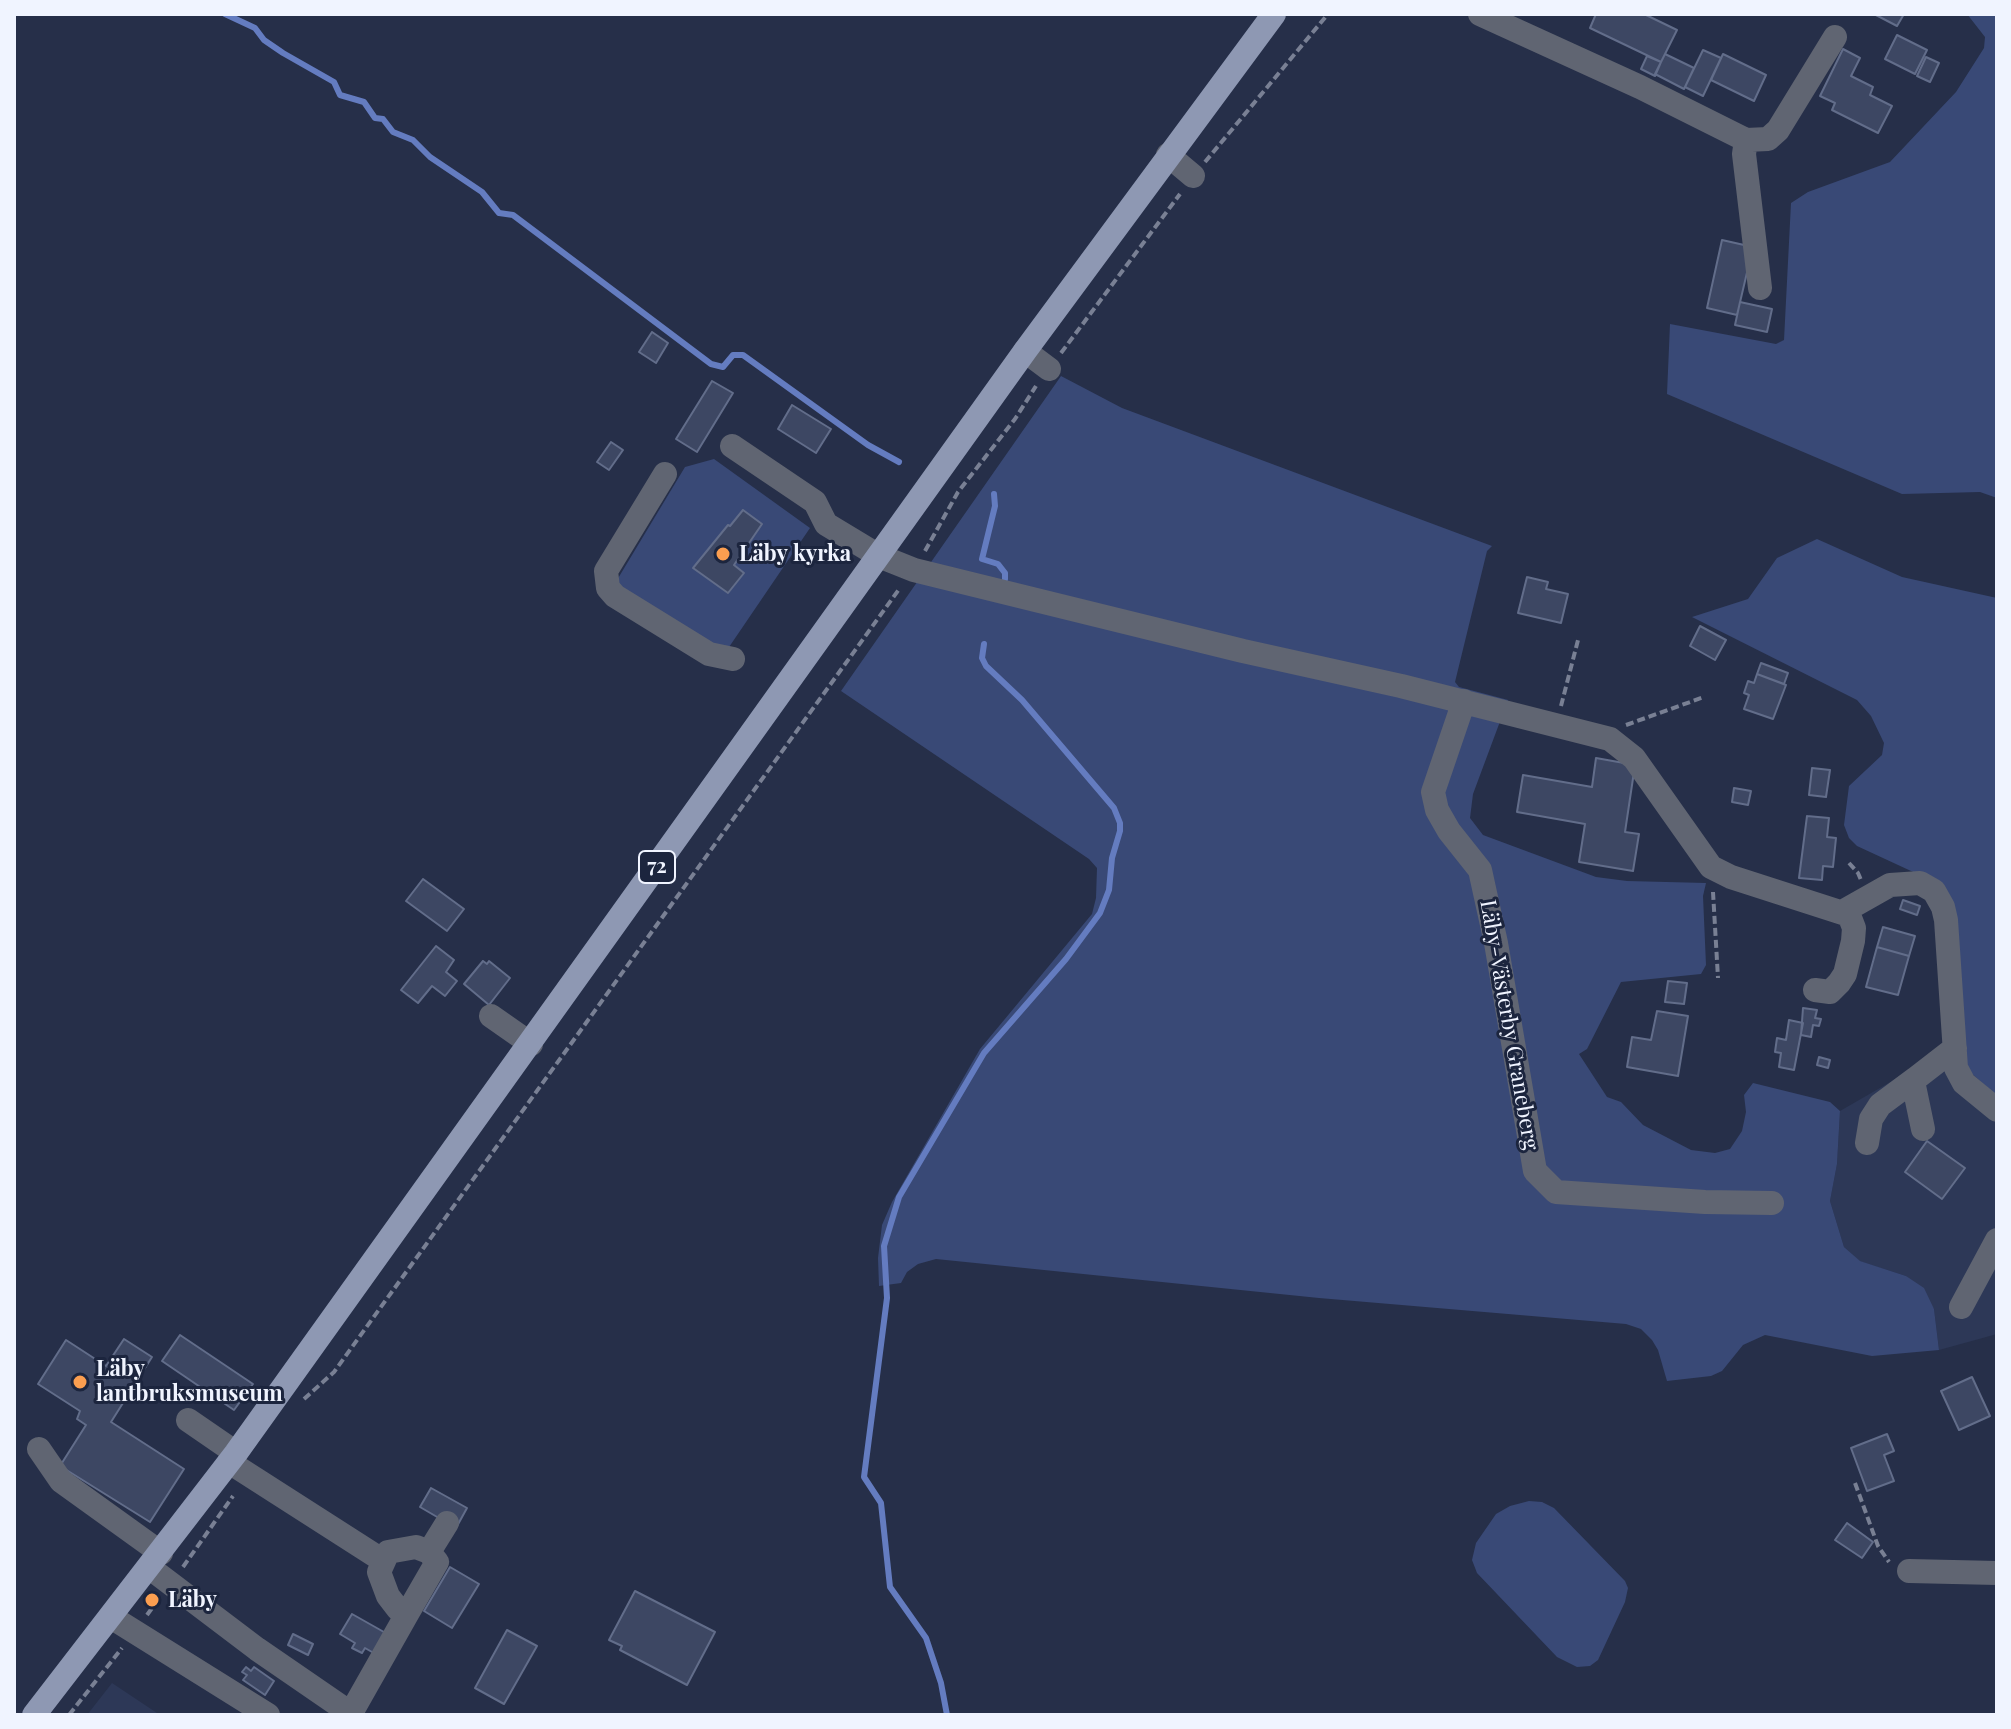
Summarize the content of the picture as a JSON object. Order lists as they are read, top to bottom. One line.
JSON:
{"streets":{"main road":["72"],"street":["Läby-Västerby Graneberg"]},"places":["Läby kyrka","Läby lantbruksmuseum","Läby"]}
